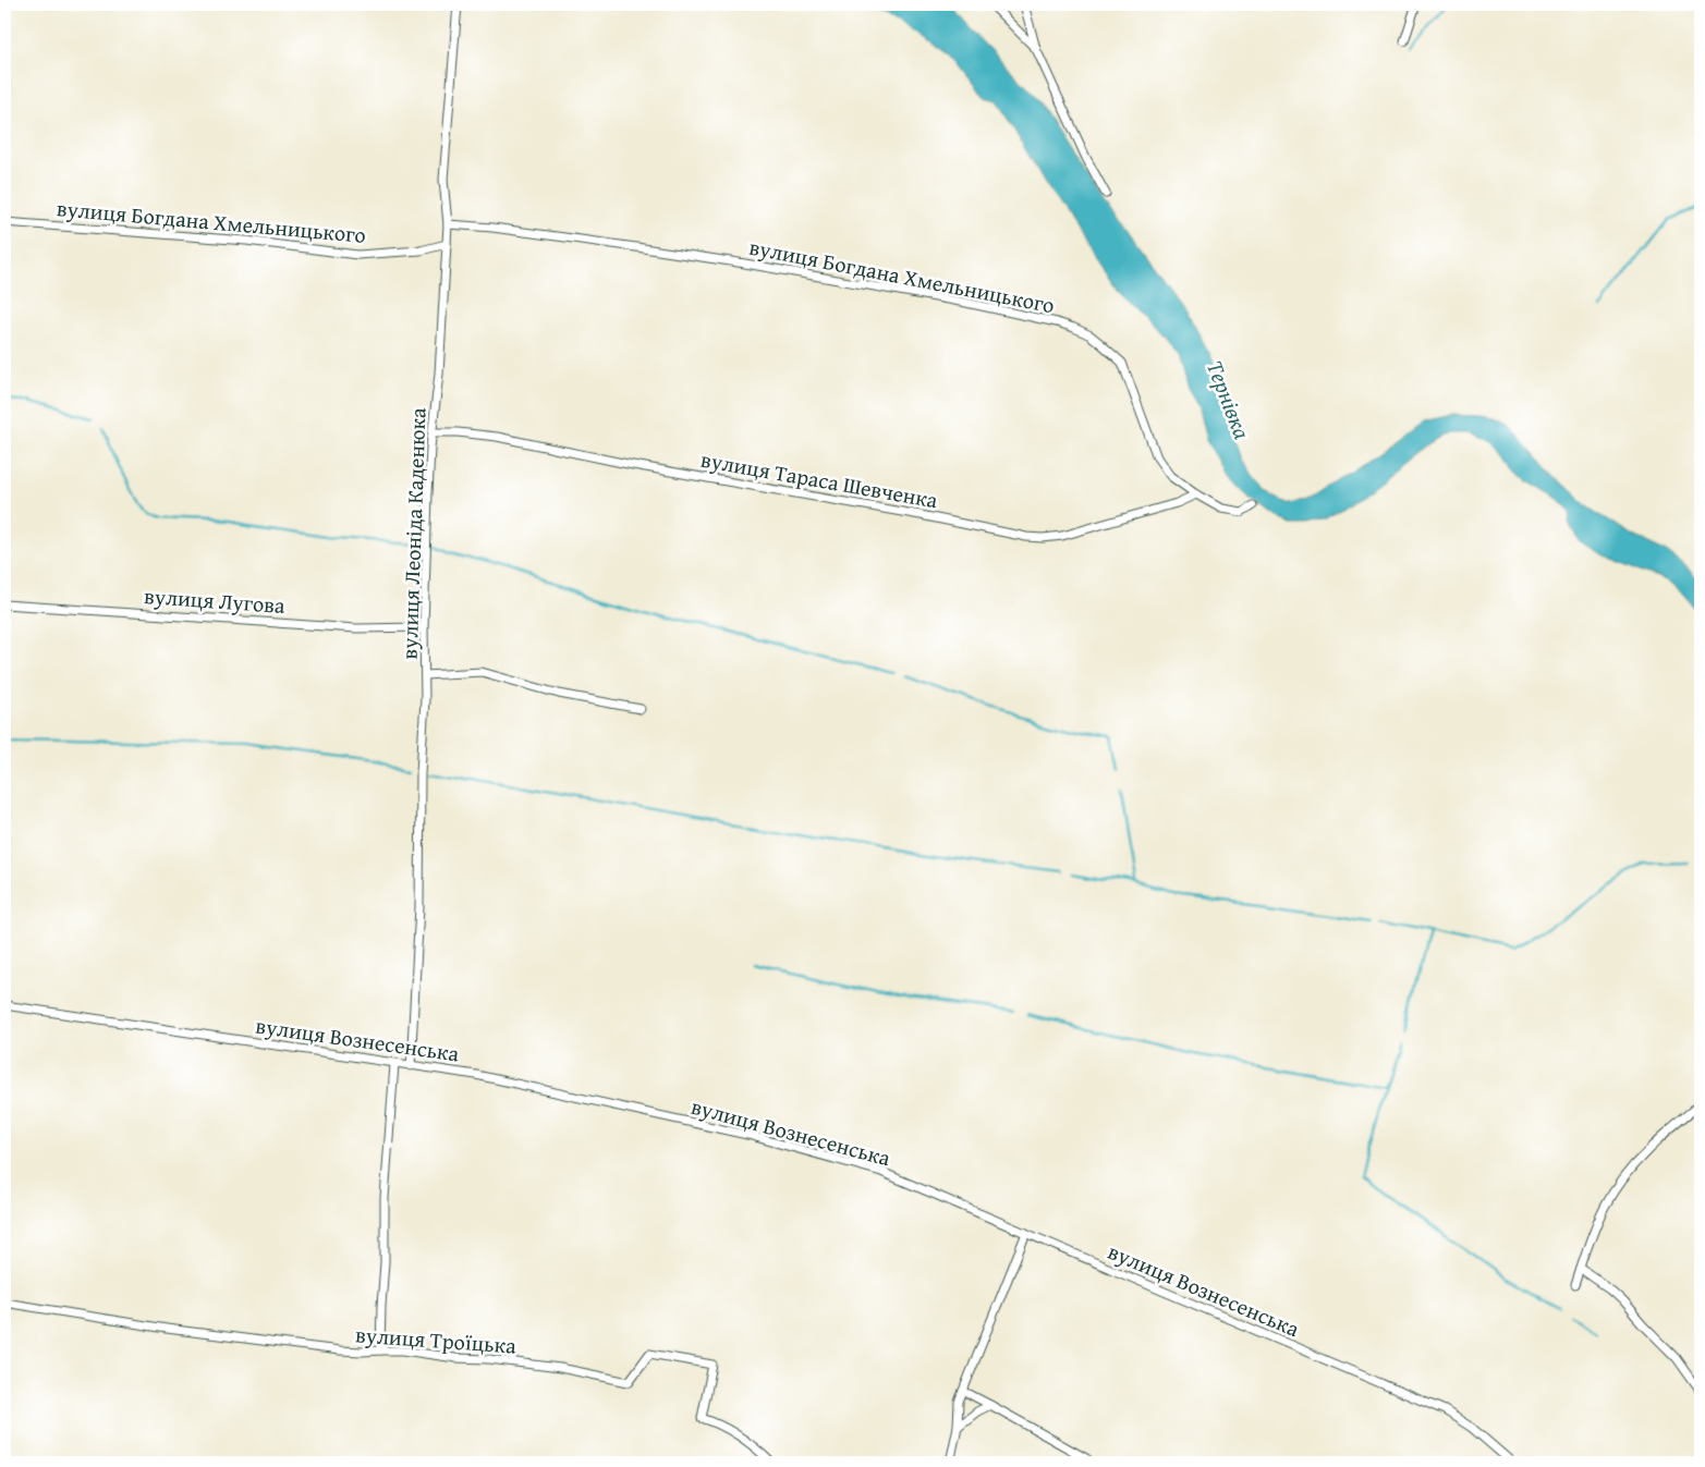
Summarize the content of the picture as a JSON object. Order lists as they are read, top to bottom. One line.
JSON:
{"streets":{"street":["вулиця Богдана Хмельницького","вулиця Тараса Шевченка","вулиця Леоніда Каденюка","вулиця Лугова","вулиця Вознесенська","вулиця Троїцька"]},"crossings":[["вулиця Богдана Хмельницького","вулиця Тараса Шевченка"],["вулиця Богдана Хмельницького","вулиця Леоніда Каденюка"],["вулиця Тараса Шевченка","вулиця Леоніда Каденюка"],["вулиця Леоніда Каденюка","вулиця Лугова"],["вулиця Леоніда Каденюка","вулиця Вознесенська"]],"water":["Тернівка"]}
